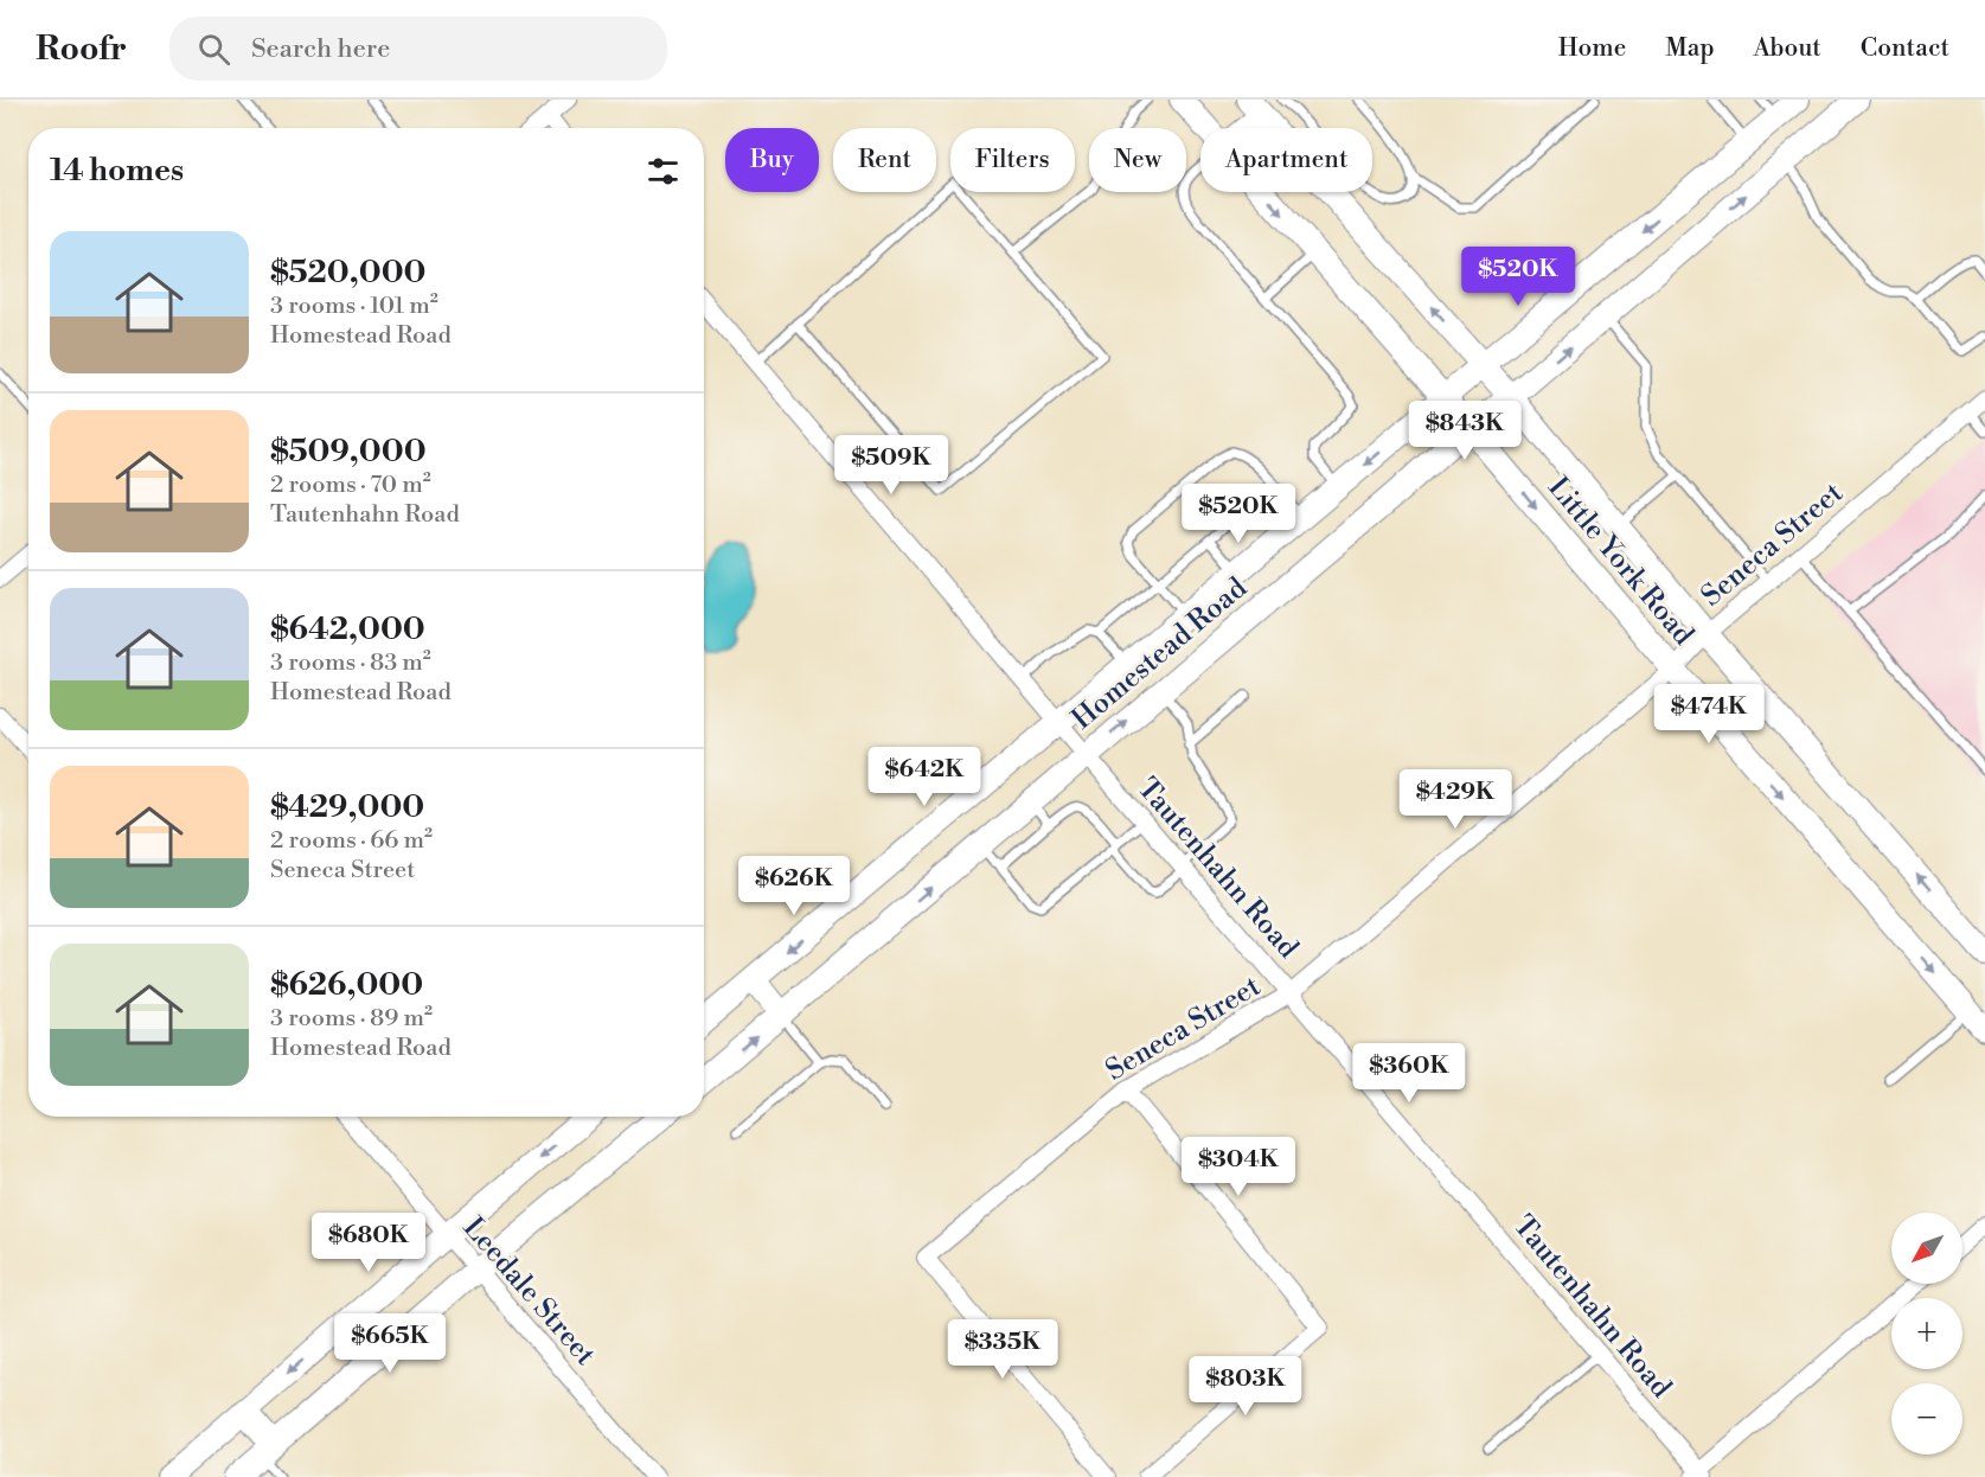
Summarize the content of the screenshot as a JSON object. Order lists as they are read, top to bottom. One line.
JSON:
{"streets":{"main road":["Little York Road","Homestead Road"],"street":["Seneca Street","Tautenhahn Road","Leedale Street"]},"crossings":[["Seneca Street","Little York Road"],["Seneca Street","Tautenhahn Road"],["Little York Road","Homestead Road"],["Homestead Road","Tautenhahn Road"]],"north":"bottom left","page":{"header":"Roofr","search":"Search here","nav":["Home","Map","About","Contact"],"chip":["Buy","Rent","Filters","New","Apartment"],"heading":"14 homes","list":[{"name":"$520,000","note":"3 rooms · 101 m² · Homestead Road"},{"name":"$509,000","note":"2 rooms · 70 m² · Tautenhahn Road"},{"name":"$642,000","note":"3 rooms · 83 m² · Homestead Road"},{"name":"$429,000","note":"2 rooms · 66 m² · Seneca Street"},{"name":"$626,000","note":"3 rooms · 89 m² · Homestead Road"}],"price":["$520K","$843K","$509K","$520K","$474K","$642K","$429K","$626K","$360K","$304K","$680K","$665K","$335K","$803K"],"map_buttons":["+","−"]}}
